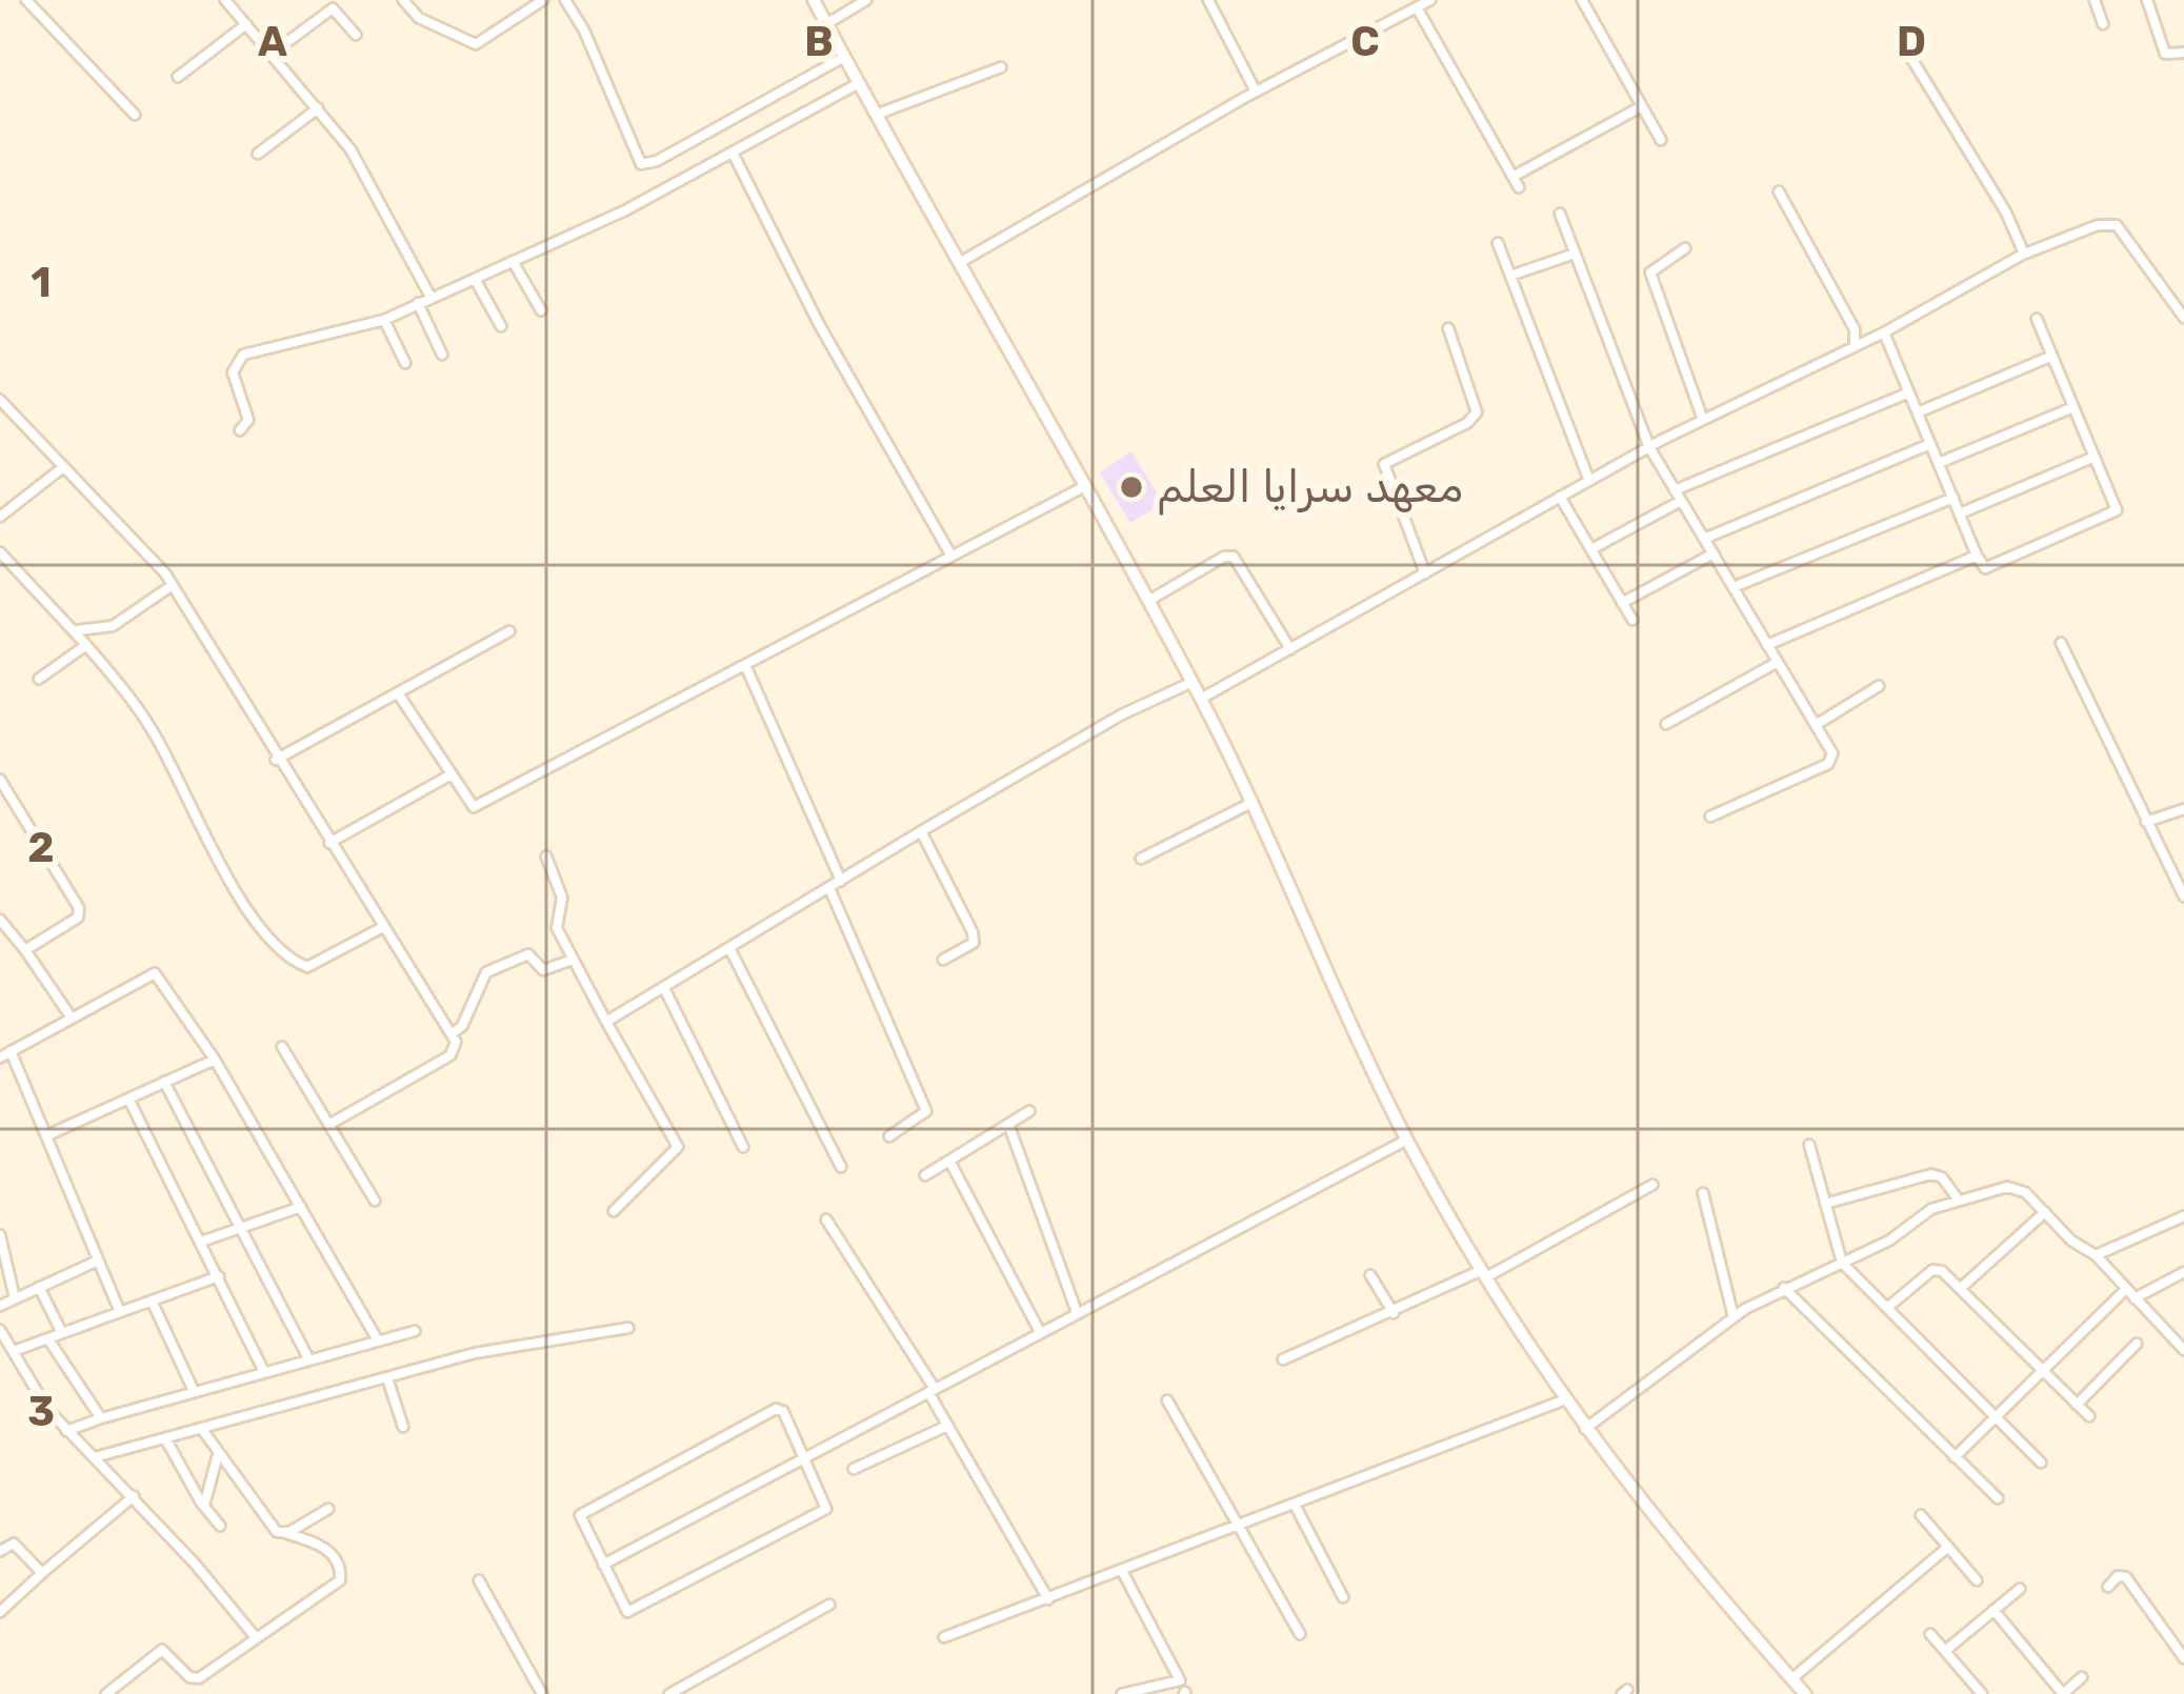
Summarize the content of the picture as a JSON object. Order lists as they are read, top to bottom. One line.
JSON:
{"places":["معهد سرايا العلم"],"grid":{"columns":["A","B","C","D"],"rows":["1","2","3"]}}
